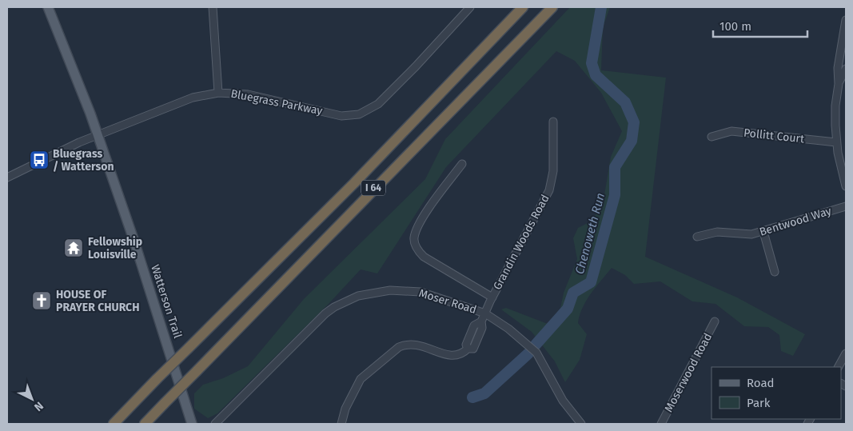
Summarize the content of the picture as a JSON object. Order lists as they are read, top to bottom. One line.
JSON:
{"streets":{"highway":["I 64"],"main road":["Watterson Trail"],"street":["Bluegrass Parkway","Pollitt Court","Bentwood Way","Grandin Woods Road","Moser Road","Moserwood Road"]},"crossings":[["Bluegrass Parkway","Watterson Trail"],["Grandin Woods Road","Moser Road"]],"water":["Chenoweth Run"],"places":{"bus stop":["Bluegrass / Watterson"],"temple":["Fellowship Louisville"],"church":["HOUSE OF PRAYER CHURCH"]},"legend":["Road","Park"],"scale_bar":"100 m","north":"bottom right"}
